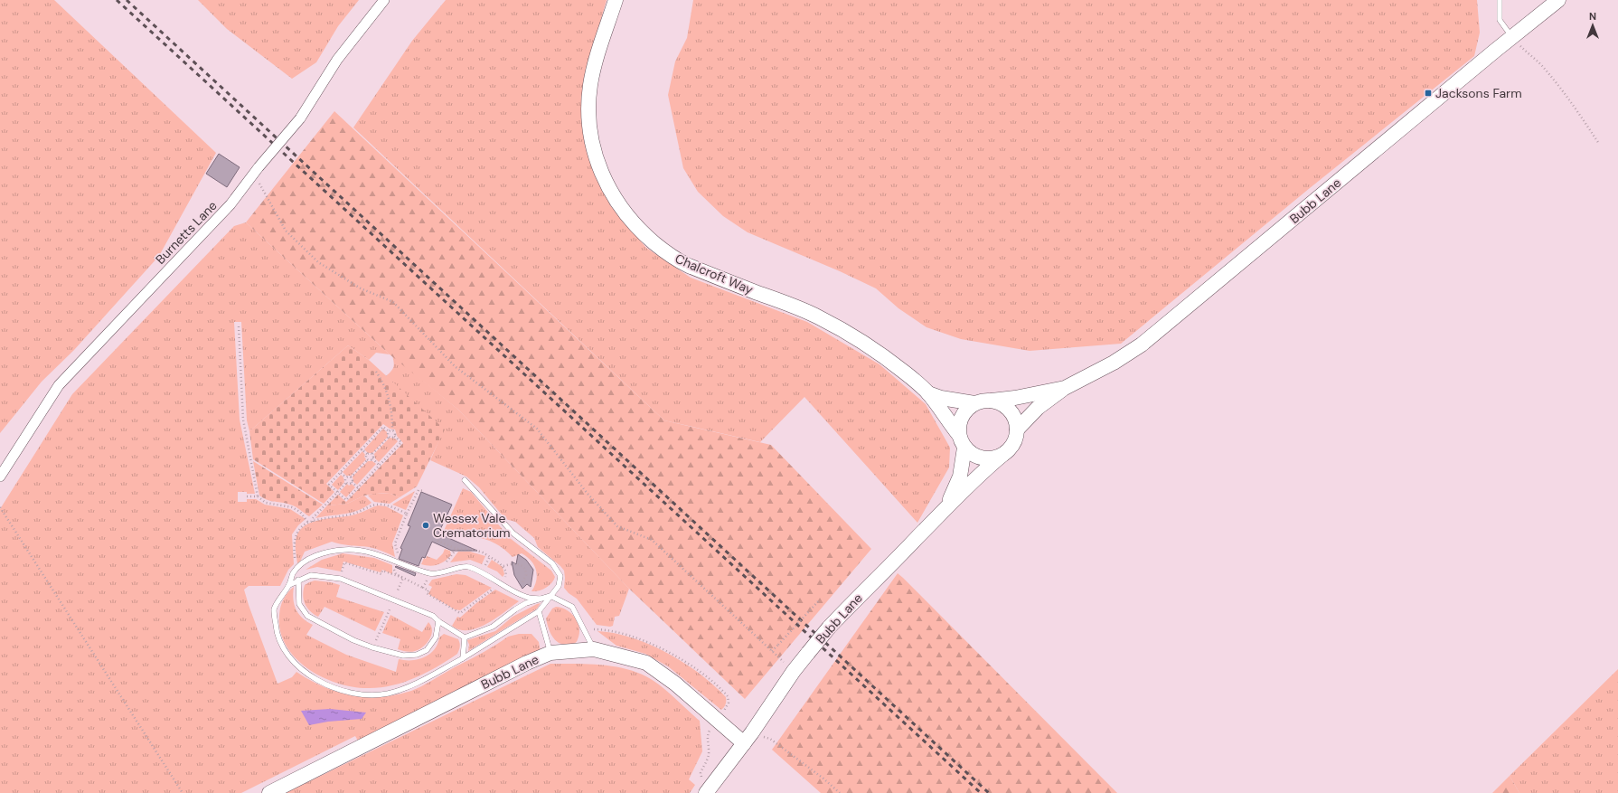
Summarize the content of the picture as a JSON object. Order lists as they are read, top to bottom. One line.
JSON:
{"streets":{"main road":["Bubb Lane","Chalcroft Way"],"street":["Burnetts Lane"]},"crossings":[["Bubb Lane","Chalcroft Way"]],"places":{"transit":["Jacksons Farm"],"other":["Wessex Vale Crematorium"]},"north":"top"}
